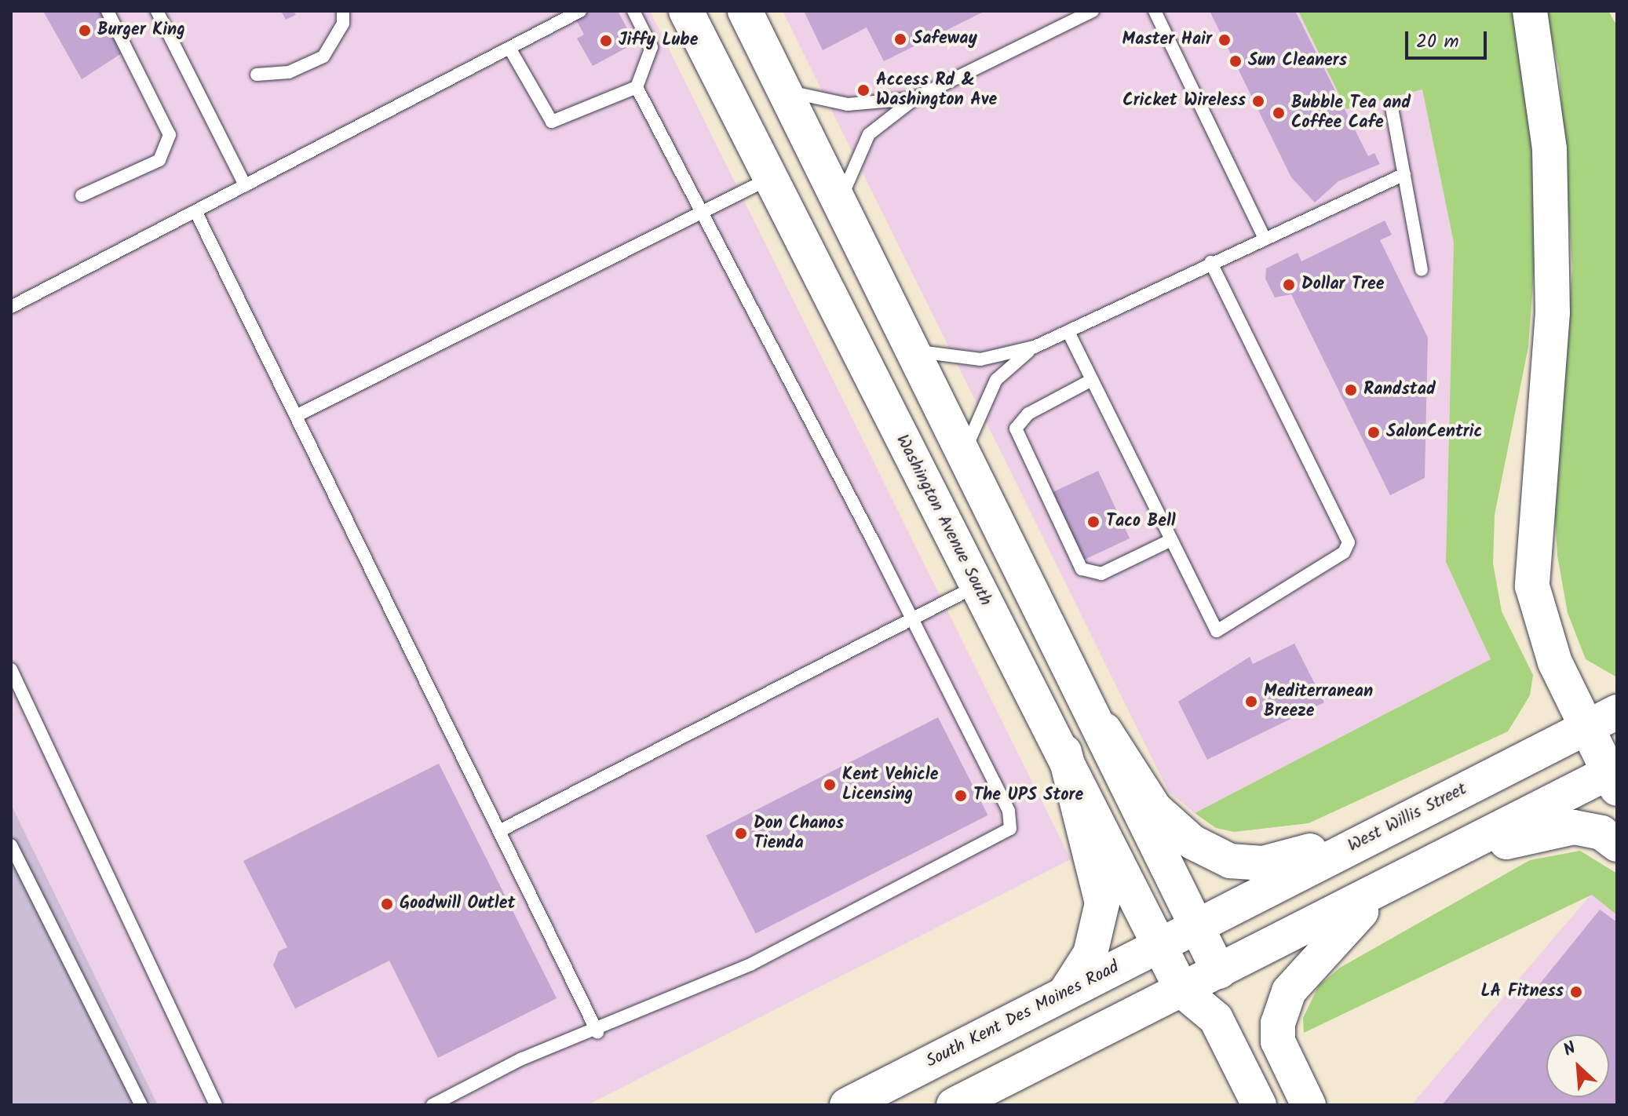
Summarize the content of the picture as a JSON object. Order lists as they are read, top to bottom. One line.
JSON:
{"streets":{"main road":["Washington Avenue South","West Willis Street","South Kent Des Moines Road"]},"crossings":[["Washington Avenue South","South Kent Des Moines Road"],["West Willis Street","South Kent Des Moines Road"]],"places":["Burger King","Safeway","Master Hair","Jiffy Lube","Sun Cleaners","Access Rd & Washington Ave","Cricket Wireless","Bubble Tea and Coffee Cafe","Dollar Tree","Randstad","SalonCentric","Taco Bell","Mediterranean Breeze","Kent Vehicle Licensing","The UPS Store","Don Chanos Tienda","Goodwill Outlet","LA Fitness"],"scale_bar":"20 m","north":"top left"}
